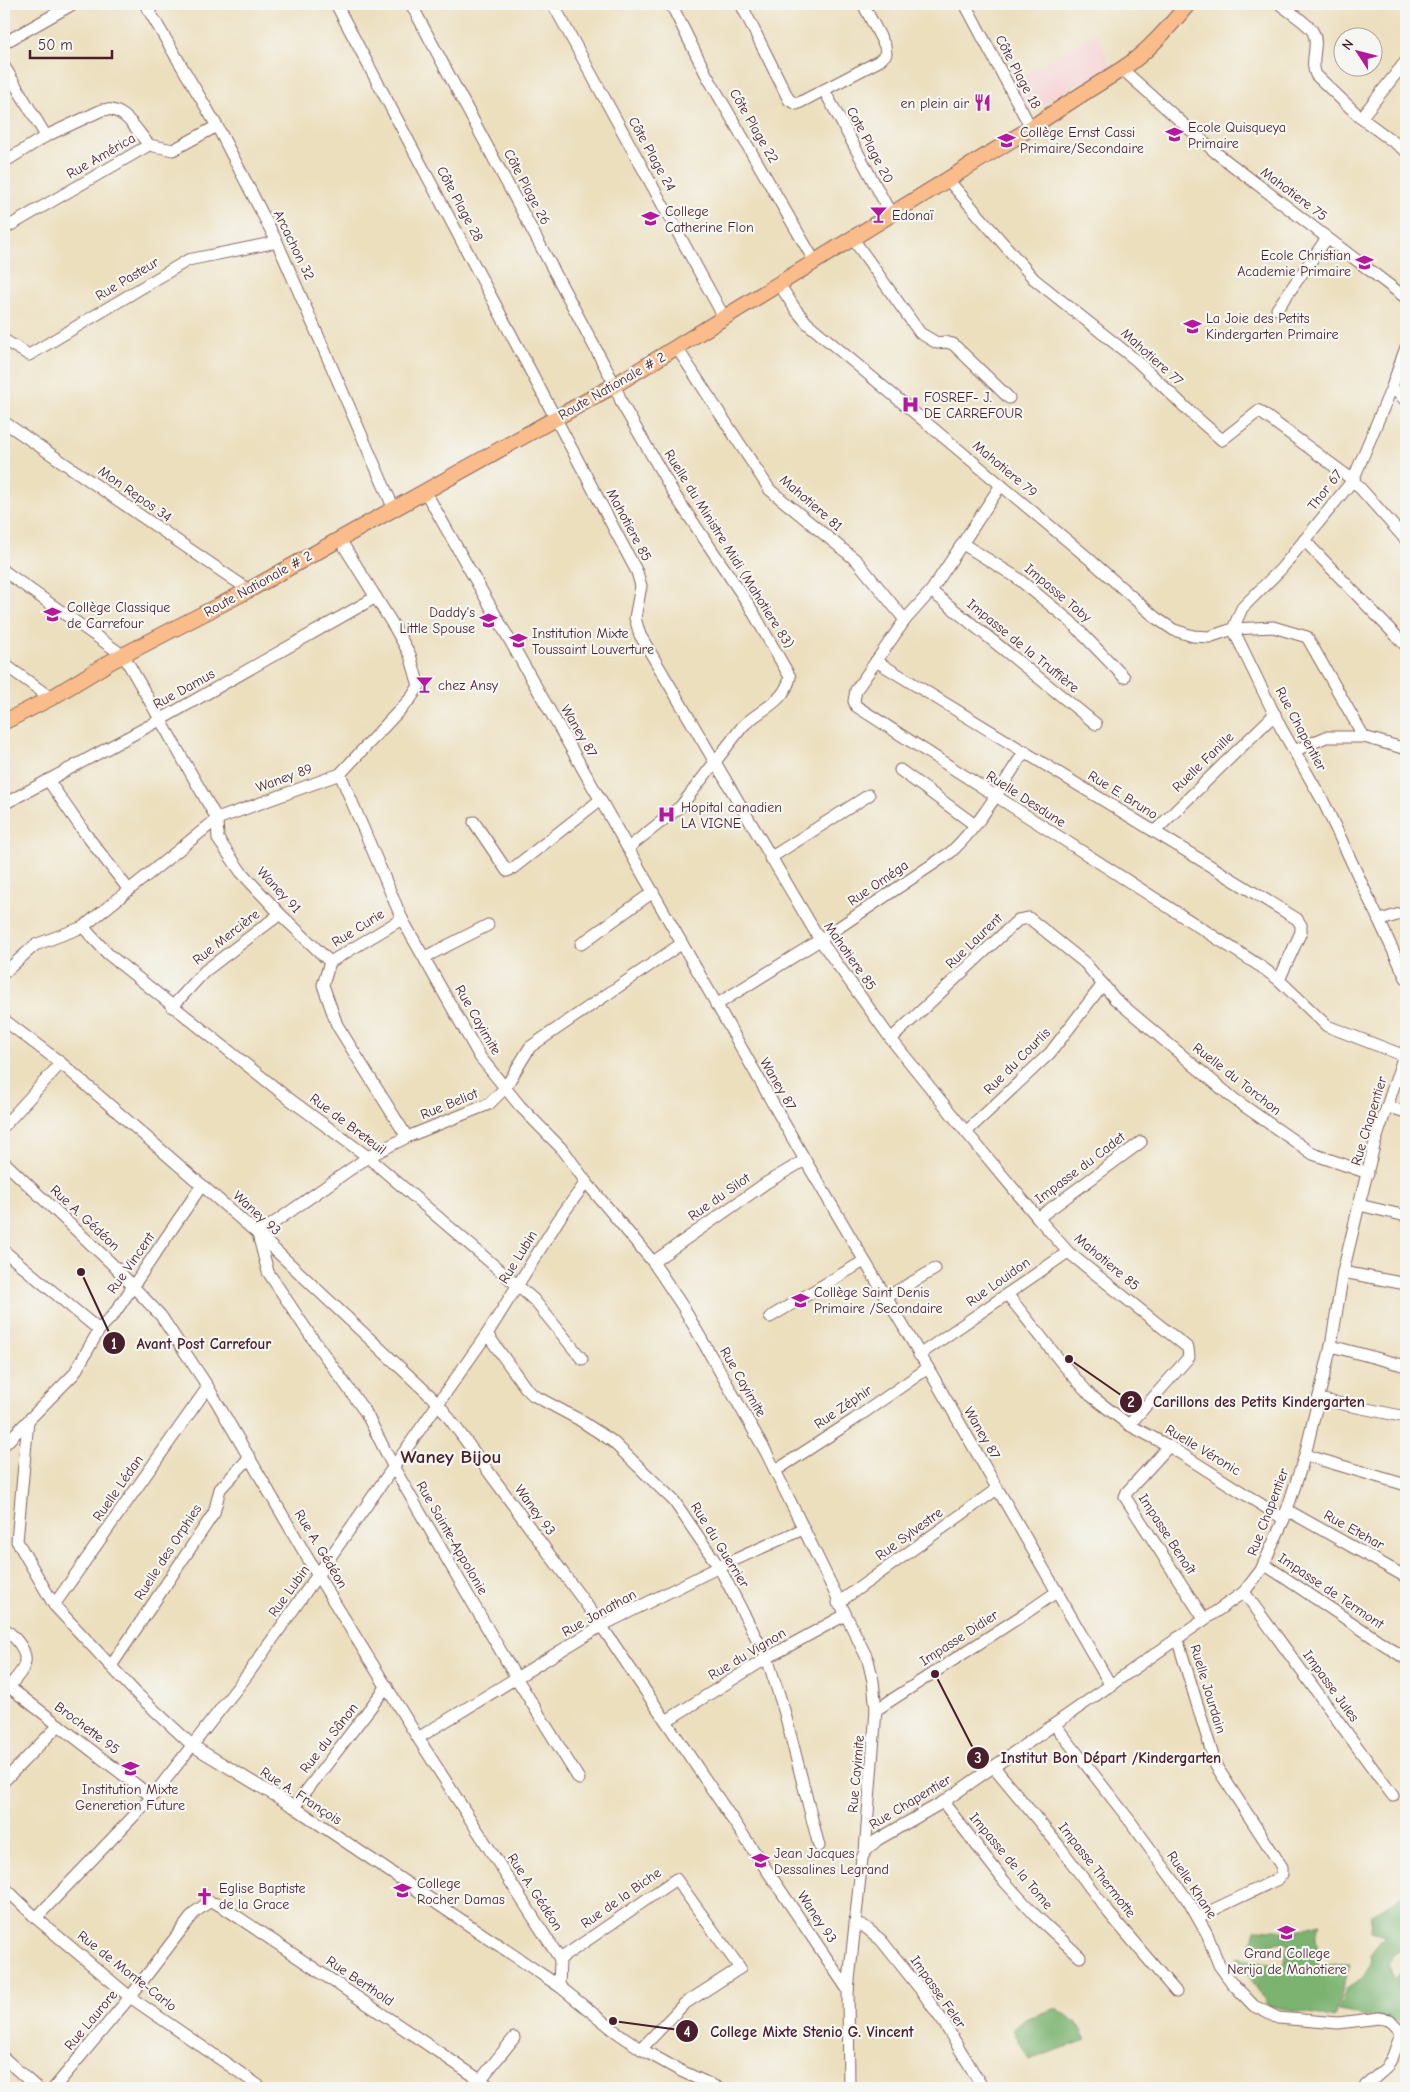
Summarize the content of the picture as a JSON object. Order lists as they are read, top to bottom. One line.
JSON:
{"streets":{"main road":["Route Nationale # 2"],"street":["Côte Plage 18","Côte Plage 22","Cote Plage 20","Côte Plage 24","Rue América","Côte Plage 26","Mahotiere 75","Côte Plage 28","Arcachon 32","Rue Pasteur","Mahotiere 77","Mahotiere 79","Thor 67","Mon Repos 34","Mahotiere 81","Mahotiere 85","Ruelle du Ministre Midi (Mahotiere 83)","Impasse Toby","Impasse de la Truffière","Rue Damus","Rue Chapentier","Waney 87","Ruelle Fanille","Waney 89","Rue E. Bruno","Ruelle Desdune","Rue Oméga","Waney 91","Rue Curie","Rue Mercière","Rue Laurent","Rue Cayimite","Rue du Courlis","Ruelle du Torchon","Rue Beliot","Rue de Breteuil","Impasse du Cadet","Rue du Silot","Waney 93","Rue A. Gédéon","Rue Lubin","Rue Vincent","Rue Louidon","Rue Zéphir","Ruelle Véronic","Ruelle Lédan","Rue Etehar","Rue Sylvestre","Impasse Benoît","Rue Sainte-Appolonie","Rue du Guerrier","Ruelle des Orphies","Impasse de Termont","Rue Jonathan","Impasse Didier","Rue du Vignon","Impasse Jules","Ruelle Jourdain","Brochette 95","Rue du Sânon","Rue A. François","Impasse de la Tome","Impasse Thermotte","Ruelle Khane","Rue de la Biche","Rue de Monte-Carlo","Rue Berthold","Impasse Feler","Rue Laurore"]},"crossings":[["Côte Plage 18","Route Nationale # 2"],["Côte Plage 22","Route Nationale # 2"],["Cote Plage 20","Route Nationale # 2"],["Côte Plage 24","Route Nationale # 2"],["Rue América","Arcachon 32"],["Côte Plage 26","Route Nationale # 2"],["Côte Plage 26","Ruelle du Ministre Midi (Mahotiere 83)"],["Mahotiere 75","Route Nationale # 2"],["Côte Plage 28","Route Nationale # 2"],["Côte Plage 28","Mahotiere 85"],["Arcachon 32","Rue Pasteur"],["Arcachon 32","Route Nationale # 2"],["Mahotiere 77","Route Nationale # 2"],["Mahotiere 77","Thor 67"],["Route Nationale # 2","Mahotiere 79"],["Route Nationale # 2","Mon Repos 34"],["Route Nationale # 2","Mahotiere 81"],["Route Nationale # 2","Mahotiere 85"],["Route Nationale # 2","Ruelle du Ministre Midi (Mahotiere 83)"],["Route Nationale # 2","Waney 87"],["Route Nationale # 2","Waney 89"],["Route Nationale # 2","Waney 91"],["Mahotiere 79","Thor 67"],["Mahotiere 79","Rue Chapentier"],["Mahotiere 79","Ruelle Desdune"],["Thor 67","Rue Chapentier"],["Mahotiere 81","Ruelle Desdune"],["Mahotiere 85","Ruelle du Ministre Midi (Mahotiere 83)"],["Mahotiere 85","Rue Oméga"],["Mahotiere 85","Rue Laurent"],["Mahotiere 85","Rue du Courlis"],["Mahotiere 85","Impasse du Cadet"],["Mahotiere 85","Rue Louidon"],["Mahotiere 85","Ruelle Véronic"],["Ruelle du Ministre Midi (Mahotiere 83)","Waney 87"],["Impasse Toby","Ruelle Desdune"],["Impasse de la Truffière","Ruelle Desdune"],["Rue Damus","Waney 89"],["Rue Damus","Waney 91"],["Rue Chapentier","Waney 87"],["Rue Chapentier","Ruelle Fanille"],["Rue Chapentier","Ruelle Desdune"],["Rue Chapentier","Rue Cayimite"],["Rue Chapentier","Ruelle du Torchon"],["Rue Chapentier","Ruelle Véronic"],["Rue Chapentier","Rue Etehar"],["Rue Chapentier","Impasse Benoît"],["Rue Chapentier","Impasse de Termont"],["Rue Chapentier","Impasse Jules"],["Rue Chapentier","Ruelle Jourdain"],["Rue Chapentier","Impasse de la Tome"],["Rue Chapentier","Impasse Thermotte"],["Rue Chapentier","Ruelle Khane"],["Waney 87","Rue Oméga"],["Waney 87","Rue Beliot"],["Waney 87","Rue du Silot"],["Waney 87","Rue Louidon"],["Waney 87","Rue Zéphir"],["Waney 87","Rue Sylvestre"],["Waney 87","Impasse Didier"],["Ruelle Fanille","Rue E. Bruno"],["Waney 89","Waney 91"],["Waney 89","Rue Cayimite"],["Waney 89","Rue de Breteuil"],["Rue E. Bruno","Ruelle Desdune"],["Rue E. Bruno","Rue Oméga"],["Ruelle Desdune","Rue Oméga"],["Waney 91","Rue Curie"],["Waney 91","Rue Mercière"],["Rue Curie","Rue Cayimite"],["Rue Mercière","Rue de Breteuil"],["Rue Laurent","Rue du Courlis"],["Rue Laurent","Ruelle du Torchon"],["Rue Cayimite","Rue Beliot"],["Rue Cayimite","Rue du Silot"],["Rue Cayimite","Waney 93"],["Rue Cayimite","Rue Lubin"],["Rue Cayimite","Rue Zéphir"],["Rue Cayimite","Rue Sylvestre"],["Rue Cayimite","Rue Jonathan"],["Rue Cayimite","Impasse Didier"],["Rue Cayimite","Rue du Vignon"],["Rue Cayimite","Impasse Feler"],["Rue du Courlis","Ruelle du Torchon"],["Rue Beliot","Rue de Breteuil"],["Rue Beliot","Waney 93"],["Rue Beliot","Rue Sainte-Appolonie"],["Rue de Breteuil","Rue Lubin"],["Waney 93","Rue Lubin"],["Waney 93","Rue Vincent"],["Waney 93","Rue Sainte-Appolonie"],["Waney 93","Rue Jonathan"],["Waney 93","Rue du Vignon"],["Rue A. Gédéon","Rue Lubin"],["Rue A. Gédéon","Rue Vincent"],["Rue A. Gédéon","Ruelle Lédan"],["Rue A. Gédéon","Ruelle des Orphies"],["Rue A. Gédéon","Rue Jonathan"],["Rue A. Gédéon","Rue du Sânon"],["Rue A. Gédéon","Rue de la Biche"],["Rue Lubin","Rue Sainte-Appolonie"],["Rue Lubin","Rue du Guerrier"],["Rue Lubin","Brochette 95"],["Rue Lubin","Rue A. François"],["Rue Lubin","Rue de Monte-Carlo"],["Rue Vincent","Rue A. François"],["Rue Louidon","Ruelle Véronic"],["Ruelle Véronic","Rue Etehar"],["Ruelle Véronic","Impasse Benoît"],["Ruelle Lédan","Rue A. François"],["Rue Sainte-Appolonie","Rue Jonathan"],["Rue du Guerrier","Rue Jonathan"],["Rue du Guerrier","Rue du Vignon"],["Ruelle des Orphies","Rue A. François"],["Ruelle Jourdain","Ruelle Khane"],["Rue du Sânon","Rue A. François"],["Rue A. François","Rue de la Biche"],["Rue de Monte-Carlo","Rue Laurore"],["Rue Berthold","Rue Laurore"]],"districts":["Waney Bijou"],"places":{"restaurant":["en plein air"],"school or university":["Ecole Quisqueya Primaire","Collège Ernst Cassi Primaire/Secondaire","College Catherine Flon","Ecole Christian Academie Primaire","La Joie des Petits Kindergarten Primaire","Collège Classique de Carrefour","Daddy's Little Spouse","Institution Mixte Toussaint Louverture","Collège Saint Denis Primaire /Secondaire","Institution Mixte Generetion Future","Jean Jacques Dessalines Legrand","College Rocher Damas","Grand College Nerija de Mahotiere"],"bar":["Edonaï","chez Ansy"],"hospital":["FOSREF- J. DE CARREFOUR","Hopital canadien LA VIGNE"],"other":["Avant Post Carrefour","Carillons des Petits Kindergarten","Institut Bon Départ /Kindergarten","College Mixte Stenio G. Vincent"],"church":["Eglise Baptiste de la Grace"]},"scale_bar":"50 m","north":"top left"}
